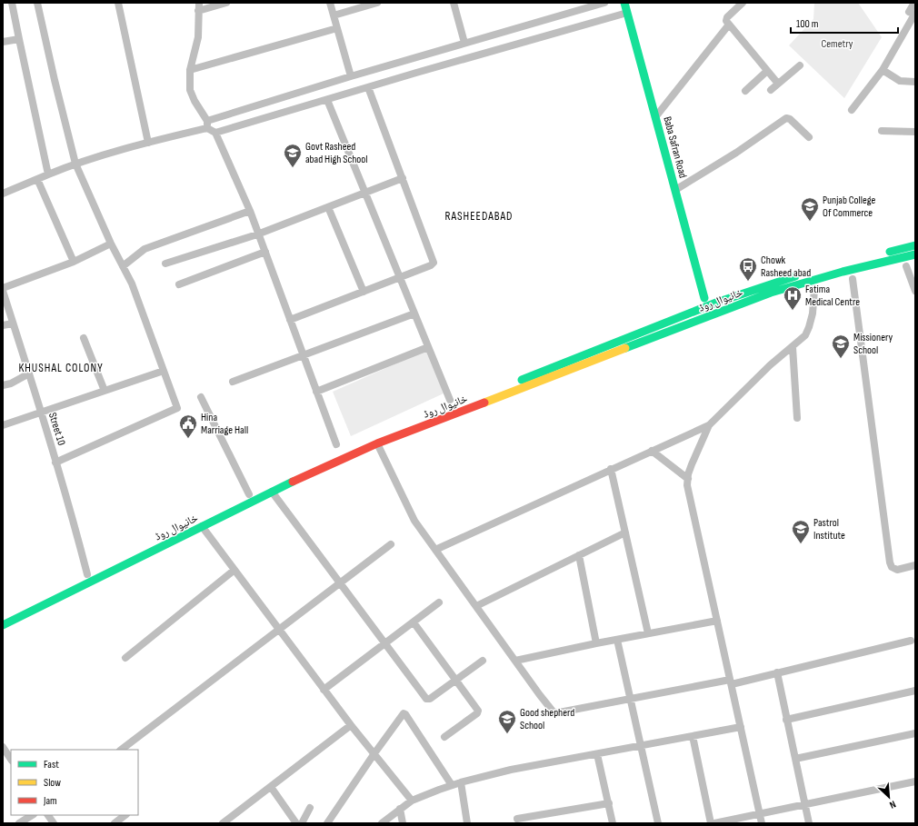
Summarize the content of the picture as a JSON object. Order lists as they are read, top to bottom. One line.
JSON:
{"streets":{"main road":["Baba Safran Road","خانیوال روڈ"],"street":["Street 10"]},"crossings":[["خانیوال روڈ","Street 10"]],"districts":["RASHEEDABAD","KHUSHAL COLONY"],"parks":["Cemetry"],"places":{"school or university":["Govt Rasheed abad High School","Punjab College Of Commerce","Missionery School","Pastrol Institute","Good shepherd School"],"bus stop":["Chowk Rasheed abad"],"hospital":["Fatima Medical Centre"],"public building":["Hina Marriage Hall"]},"legend":["Fast","Slow","Jam"],"scale_bar":"100 m","north":"bottom right"}
